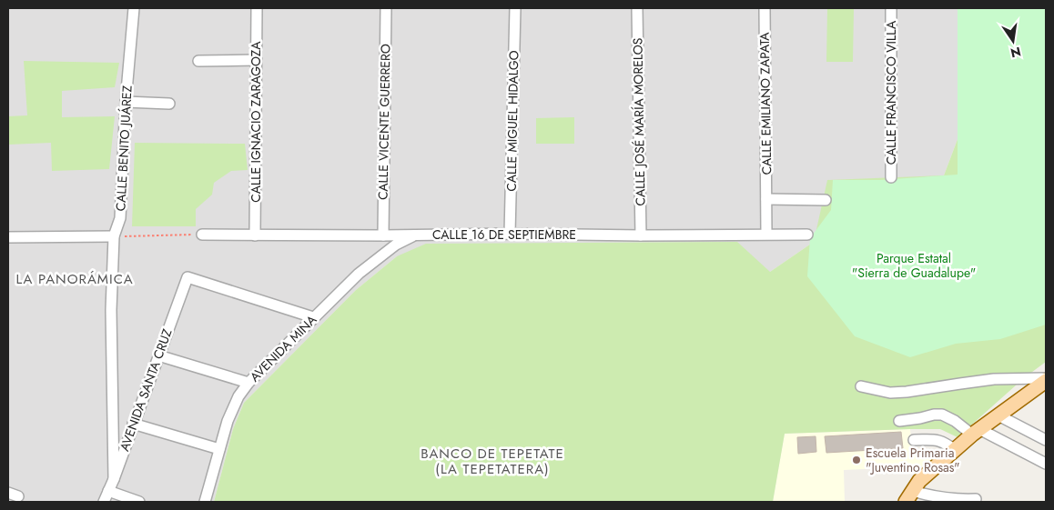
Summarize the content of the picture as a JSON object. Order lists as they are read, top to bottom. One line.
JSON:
{"streets":{"street":["CALLE FRANCISCO VILLA","CALLE EMILIANO ZAPATA","CALLE MIGUEL HIDALGO","CALLE IGNACIO ZARAGOZA","CALLE VICENTE GUERRERO","CALLE JOSÉ MARÍA MORELOS","CALLE BENITO JUÁREZ","CALLE 16 DE SEPTIEMBRE","AVENIDA MINA","AVENIDA SANTA CRUZ"]},"crossings":[["CALLE EMILIANO ZAPATA","CALLE 16 DE SEPTIEMBRE"],["CALLE MIGUEL HIDALGO","CALLE 16 DE SEPTIEMBRE"],["CALLE IGNACIO ZARAGOZA","CALLE 16 DE SEPTIEMBRE"],["CALLE VICENTE GUERRERO","CALLE 16 DE SEPTIEMBRE"],["CALLE JOSÉ MARÍA MORELOS","CALLE 16 DE SEPTIEMBRE"],["CALLE BENITO JUÁREZ","AVENIDA SANTA CRUZ"],["CALLE 16 DE SEPTIEMBRE","AVENIDA MINA"],["AVENIDA MINA","AVENIDA SANTA CRUZ"]],"districts":["LA PANORÁMICA","BANCO DE TEPETATE (LA TEPETATERA)"],"parks":["Parque Estatal \"Sierra de Guadalupe\""],"places":["Escuela Primaria \"Juventino Rosas\""],"north":"bottom"}
